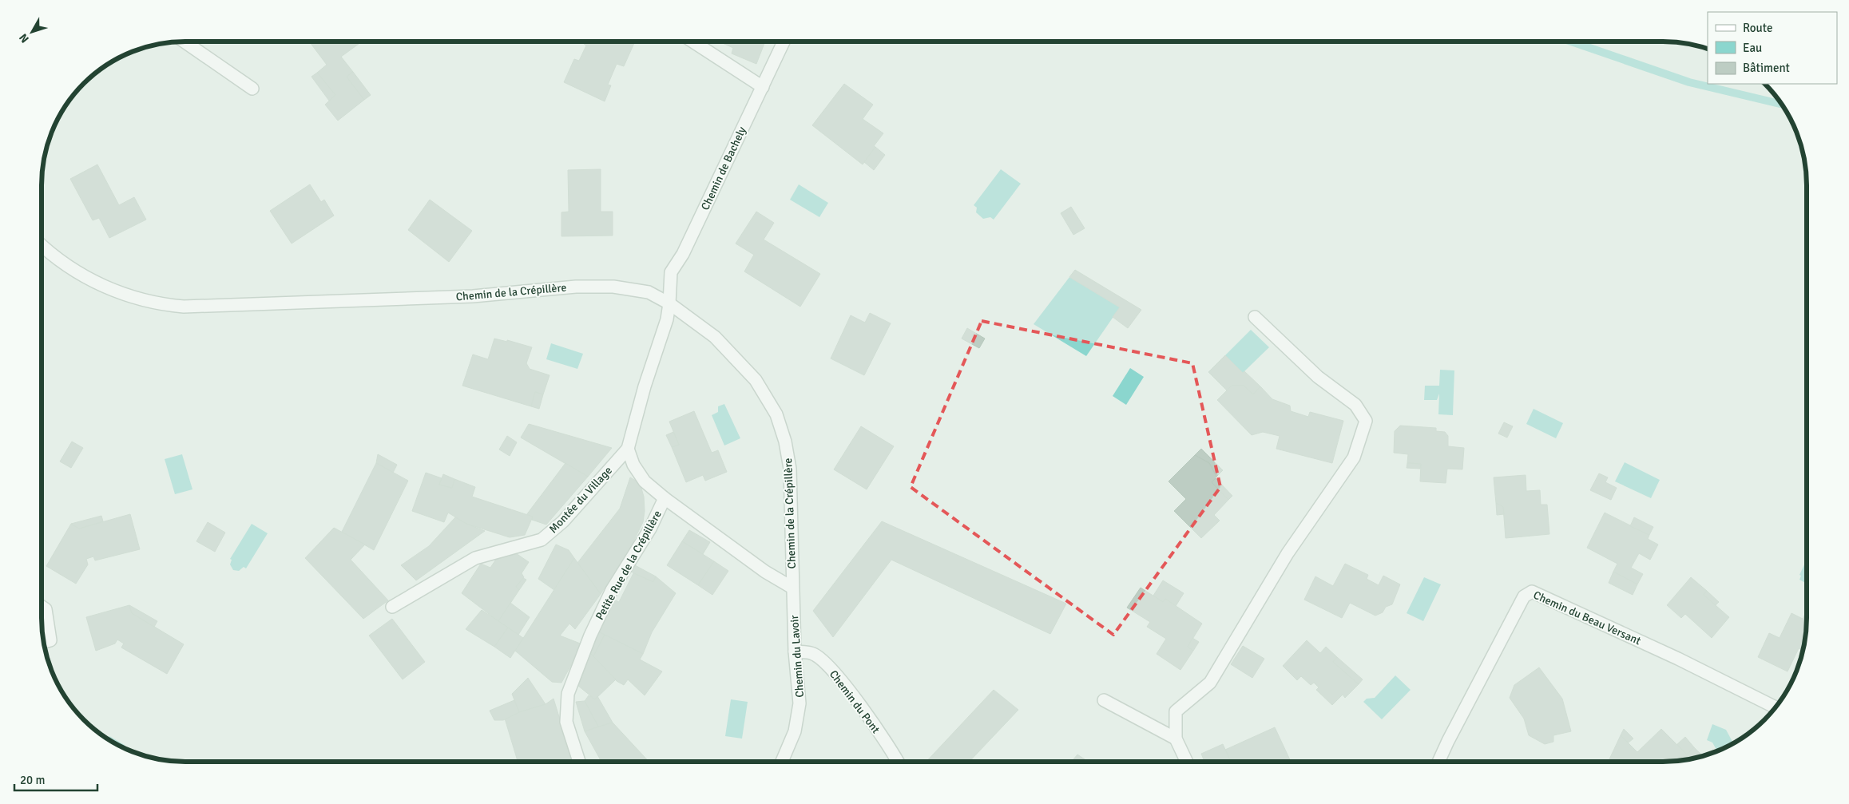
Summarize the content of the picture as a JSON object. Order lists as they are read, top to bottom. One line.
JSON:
{"streets":{"street":["Chemin de Bachely","Chemin de la Crépillère","Montée du Village","Petite Rue de la Crépillère","Chemin du Beau Versant","Chemin du Lavoir","Chemin du Pont"]},"crossings":[["Chemin de Bachely","Chemin de la Crépillère"],["Chemin de Bachely","Montée du Village"],["Chemin de la Crépillère","Montée du Village"],["Chemin de la Crépillère","Petite Rue de la Crépillère"],["Chemin de la Crépillère","Chemin du Lavoir"],["Montée du Village","Petite Rue de la Crépillère"],["Petite Rue de la Crépillère","Chemin du Lavoir"],["Chemin du Lavoir","Chemin du Pont"]],"legend":["Route","Eau","Bâtiment"],"scale_bar":"20 m","north":"bottom left"}
